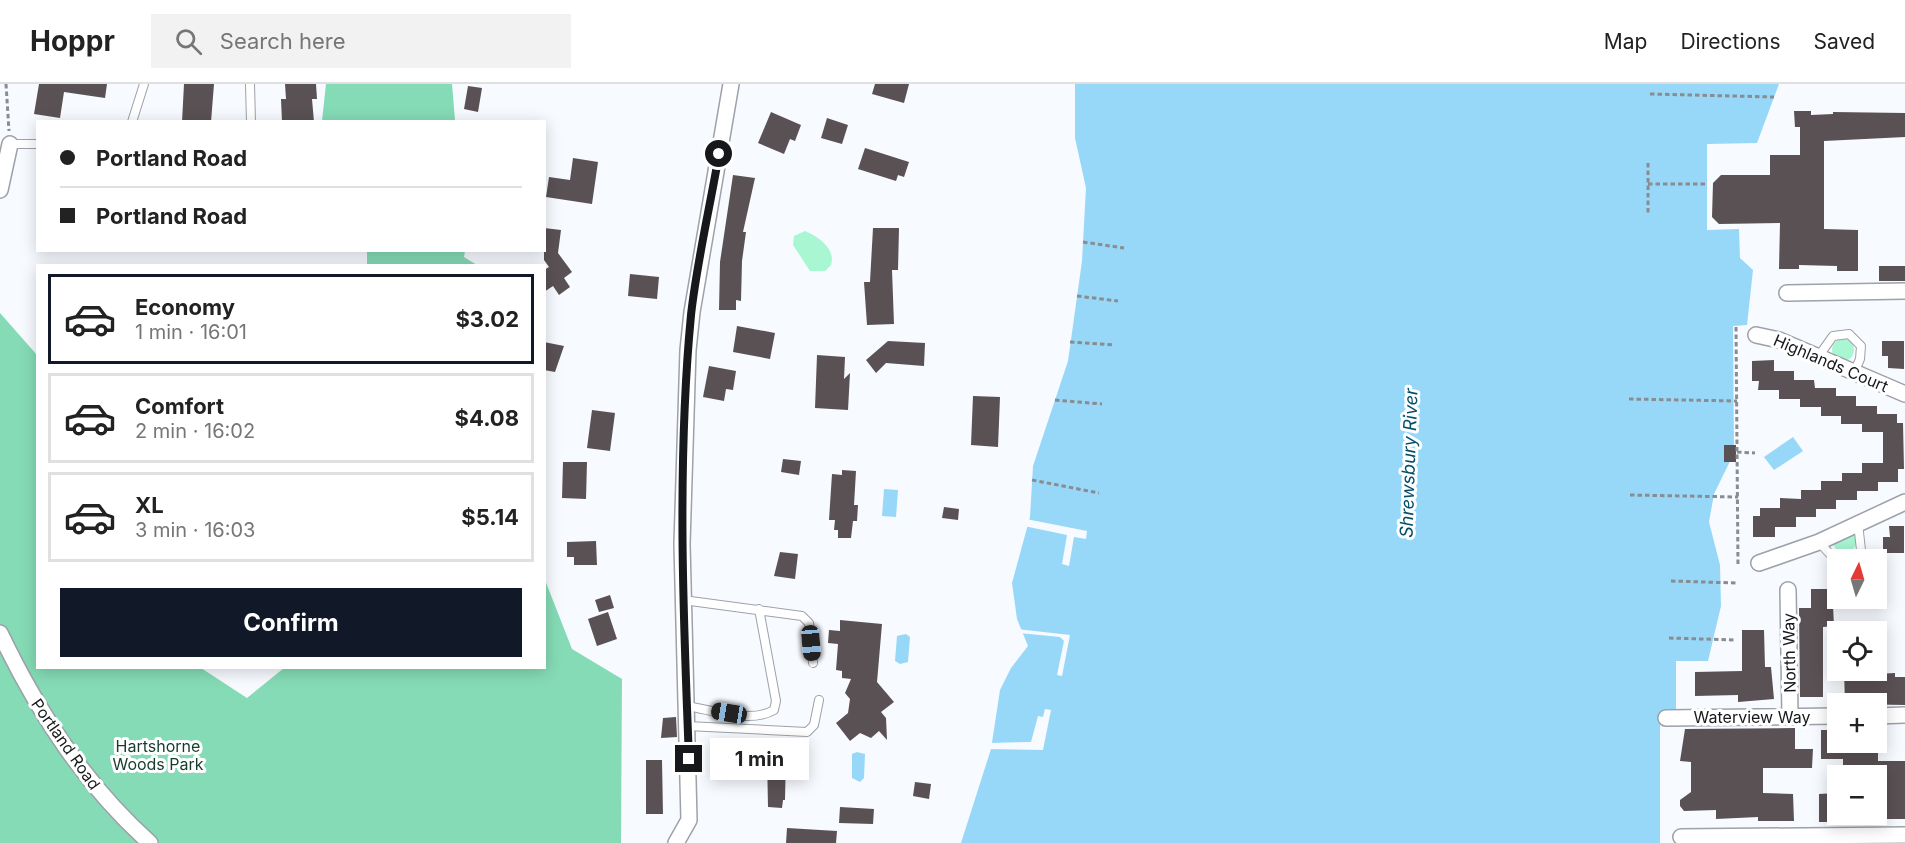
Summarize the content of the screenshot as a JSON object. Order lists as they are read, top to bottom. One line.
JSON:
{"streets":{"street":["Highlands Court","North Way","Waterview Way","Portland Road"]},"crossings":[["North Way","Waterview Way"]],"water":["Shrewsbury River"],"parks":["Hartshorne Woods Park"],"north":"top","page":{"header":"Hoppr","search":"Search here","nav":["Map","Directions","Saved"],"banner":["Portland Road","Portland Road"],"list":[{"name":"Economy","note":"1 min · 16:01","value":"$3.02"},{"name":"Comfort","note":"2 min · 16:02","value":"$4.08"},{"name":"XL","note":"3 min · 16:03","value":"$5.14"}],"map_buttons":["+","−"],"buttons":"Confirm","bubble":"1 min"}}
